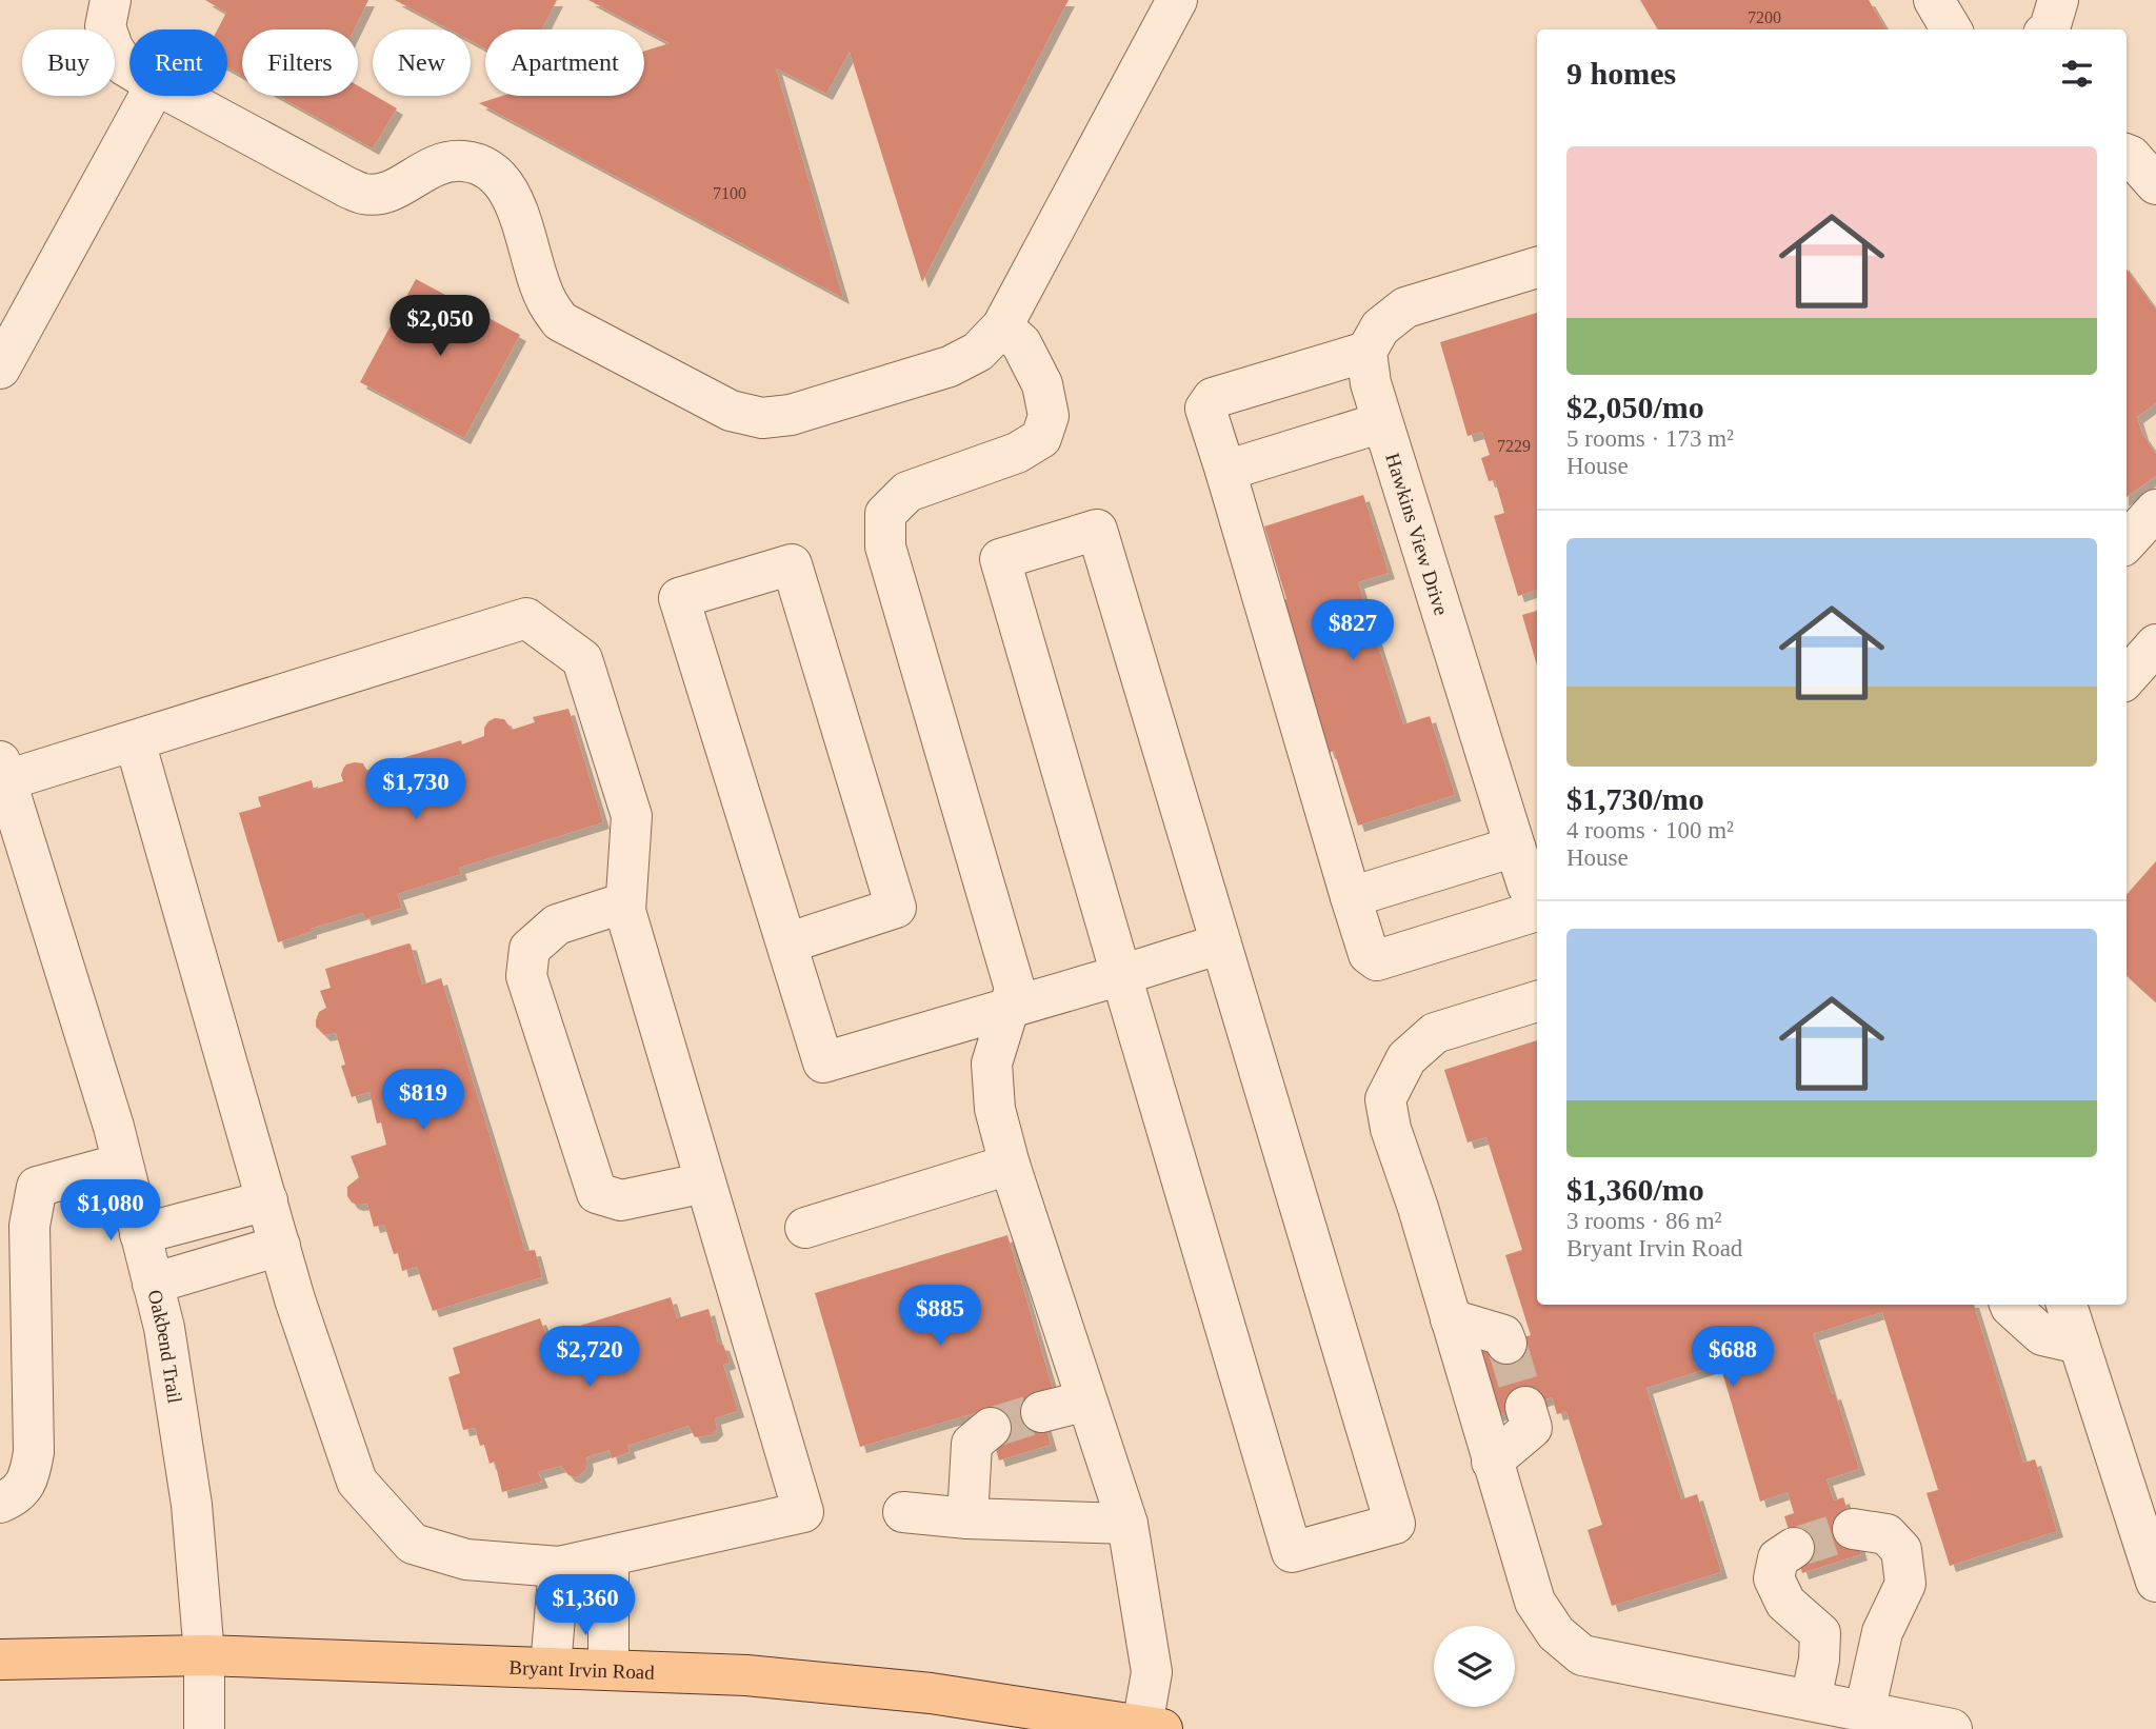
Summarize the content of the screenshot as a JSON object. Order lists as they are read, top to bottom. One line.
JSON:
{"streets":{"main road":["Bryant Irvin Road"],"street":["Hawkins View Drive","Oakbend Trail"]},"crossings":[["Oakbend Trail","Bryant Irvin Road"]],"house_numbers":["7200","7100","7229"],"page":{"chip":["Buy","Rent","Filters","New","Apartment"],"heading":"9 homes","list":[{"name":"$2,050/mo","note":"5 rooms · 173 m² · House"},{"name":"$1,730/mo","note":"4 rooms · 100 m² · House"},{"name":"$1,360/mo","note":"3 rooms · 86 m² · Bryant Irvin Road"}],"price":["$2,050","$827","$1,730","$819","$1,080","$885","$2,720","$688","$1,360"]}}
